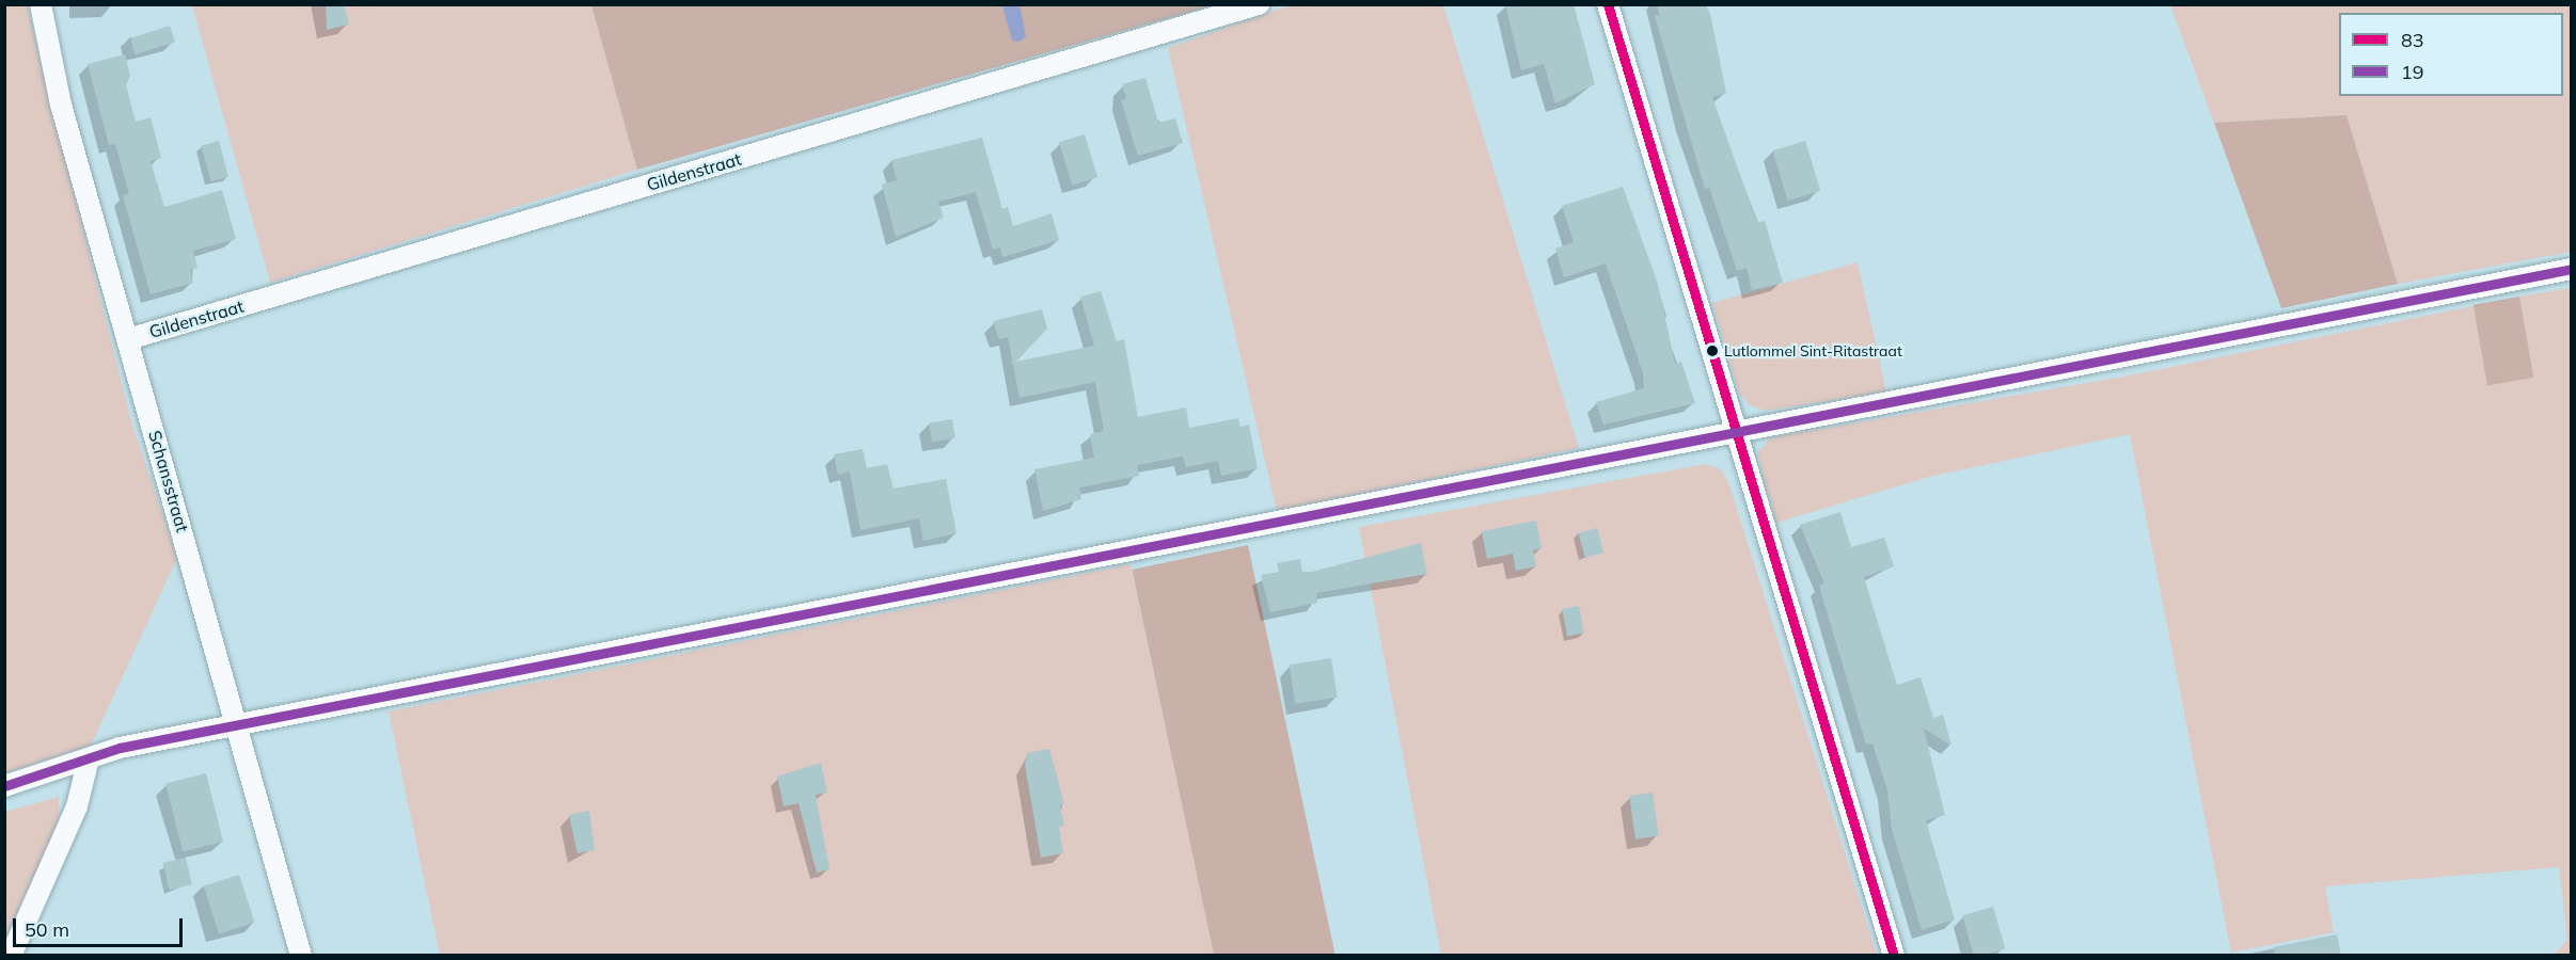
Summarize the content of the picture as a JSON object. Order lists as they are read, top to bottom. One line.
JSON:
{"streets":{"street":["Gildenstraat","Schansstraat"]},"crossings":[["Gildenstraat","Schansstraat"]],"places":["Lutlommel Sint-Ritastraat"],"lines":["transit line 83","transit line 19"],"legend":["83","19"],"scale_bar":"50 m"}
